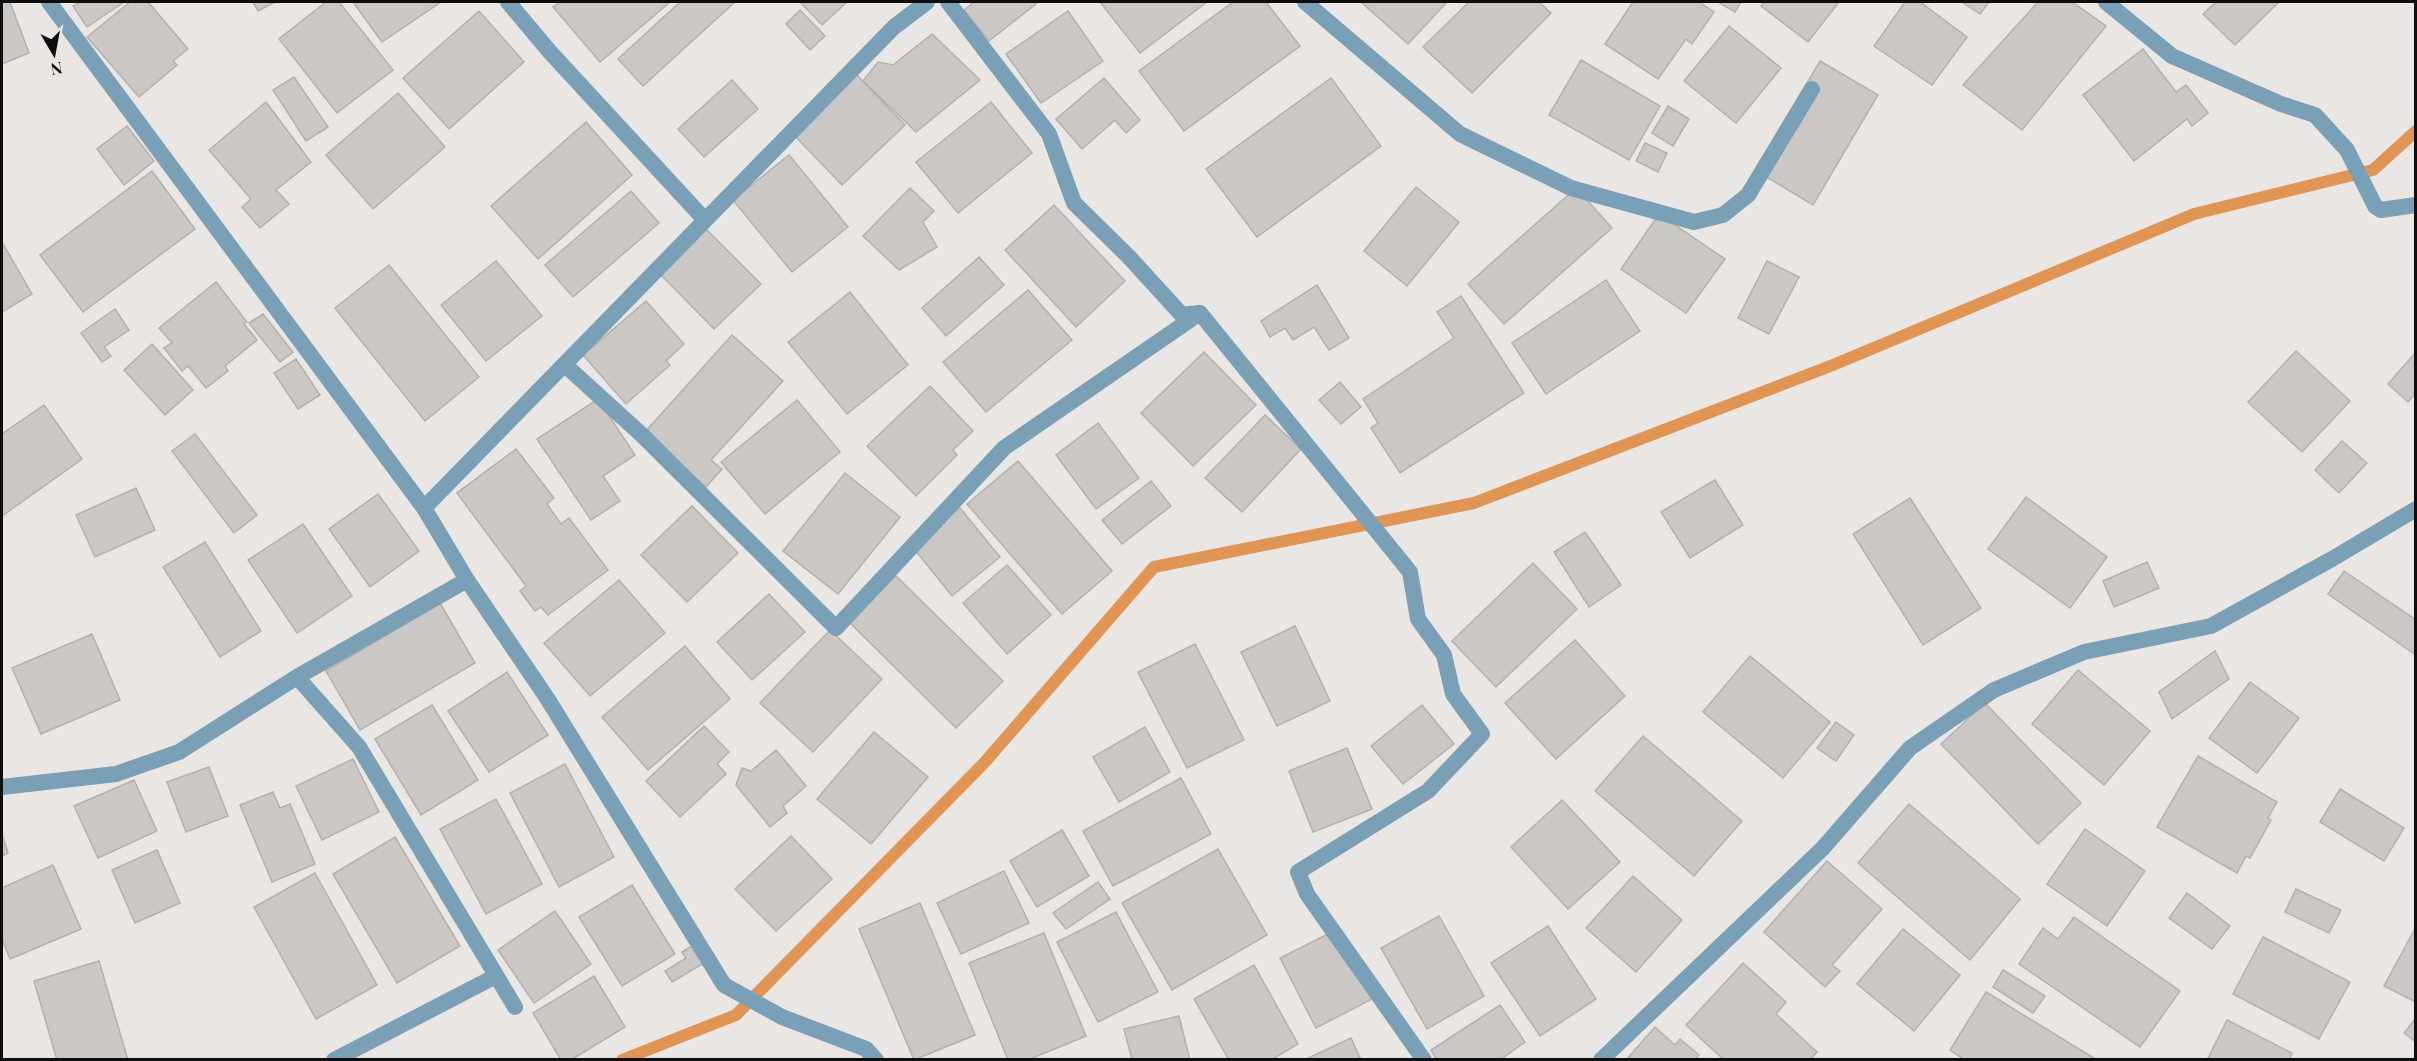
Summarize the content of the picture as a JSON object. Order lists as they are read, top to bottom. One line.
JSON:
{"north":"bottom"}
